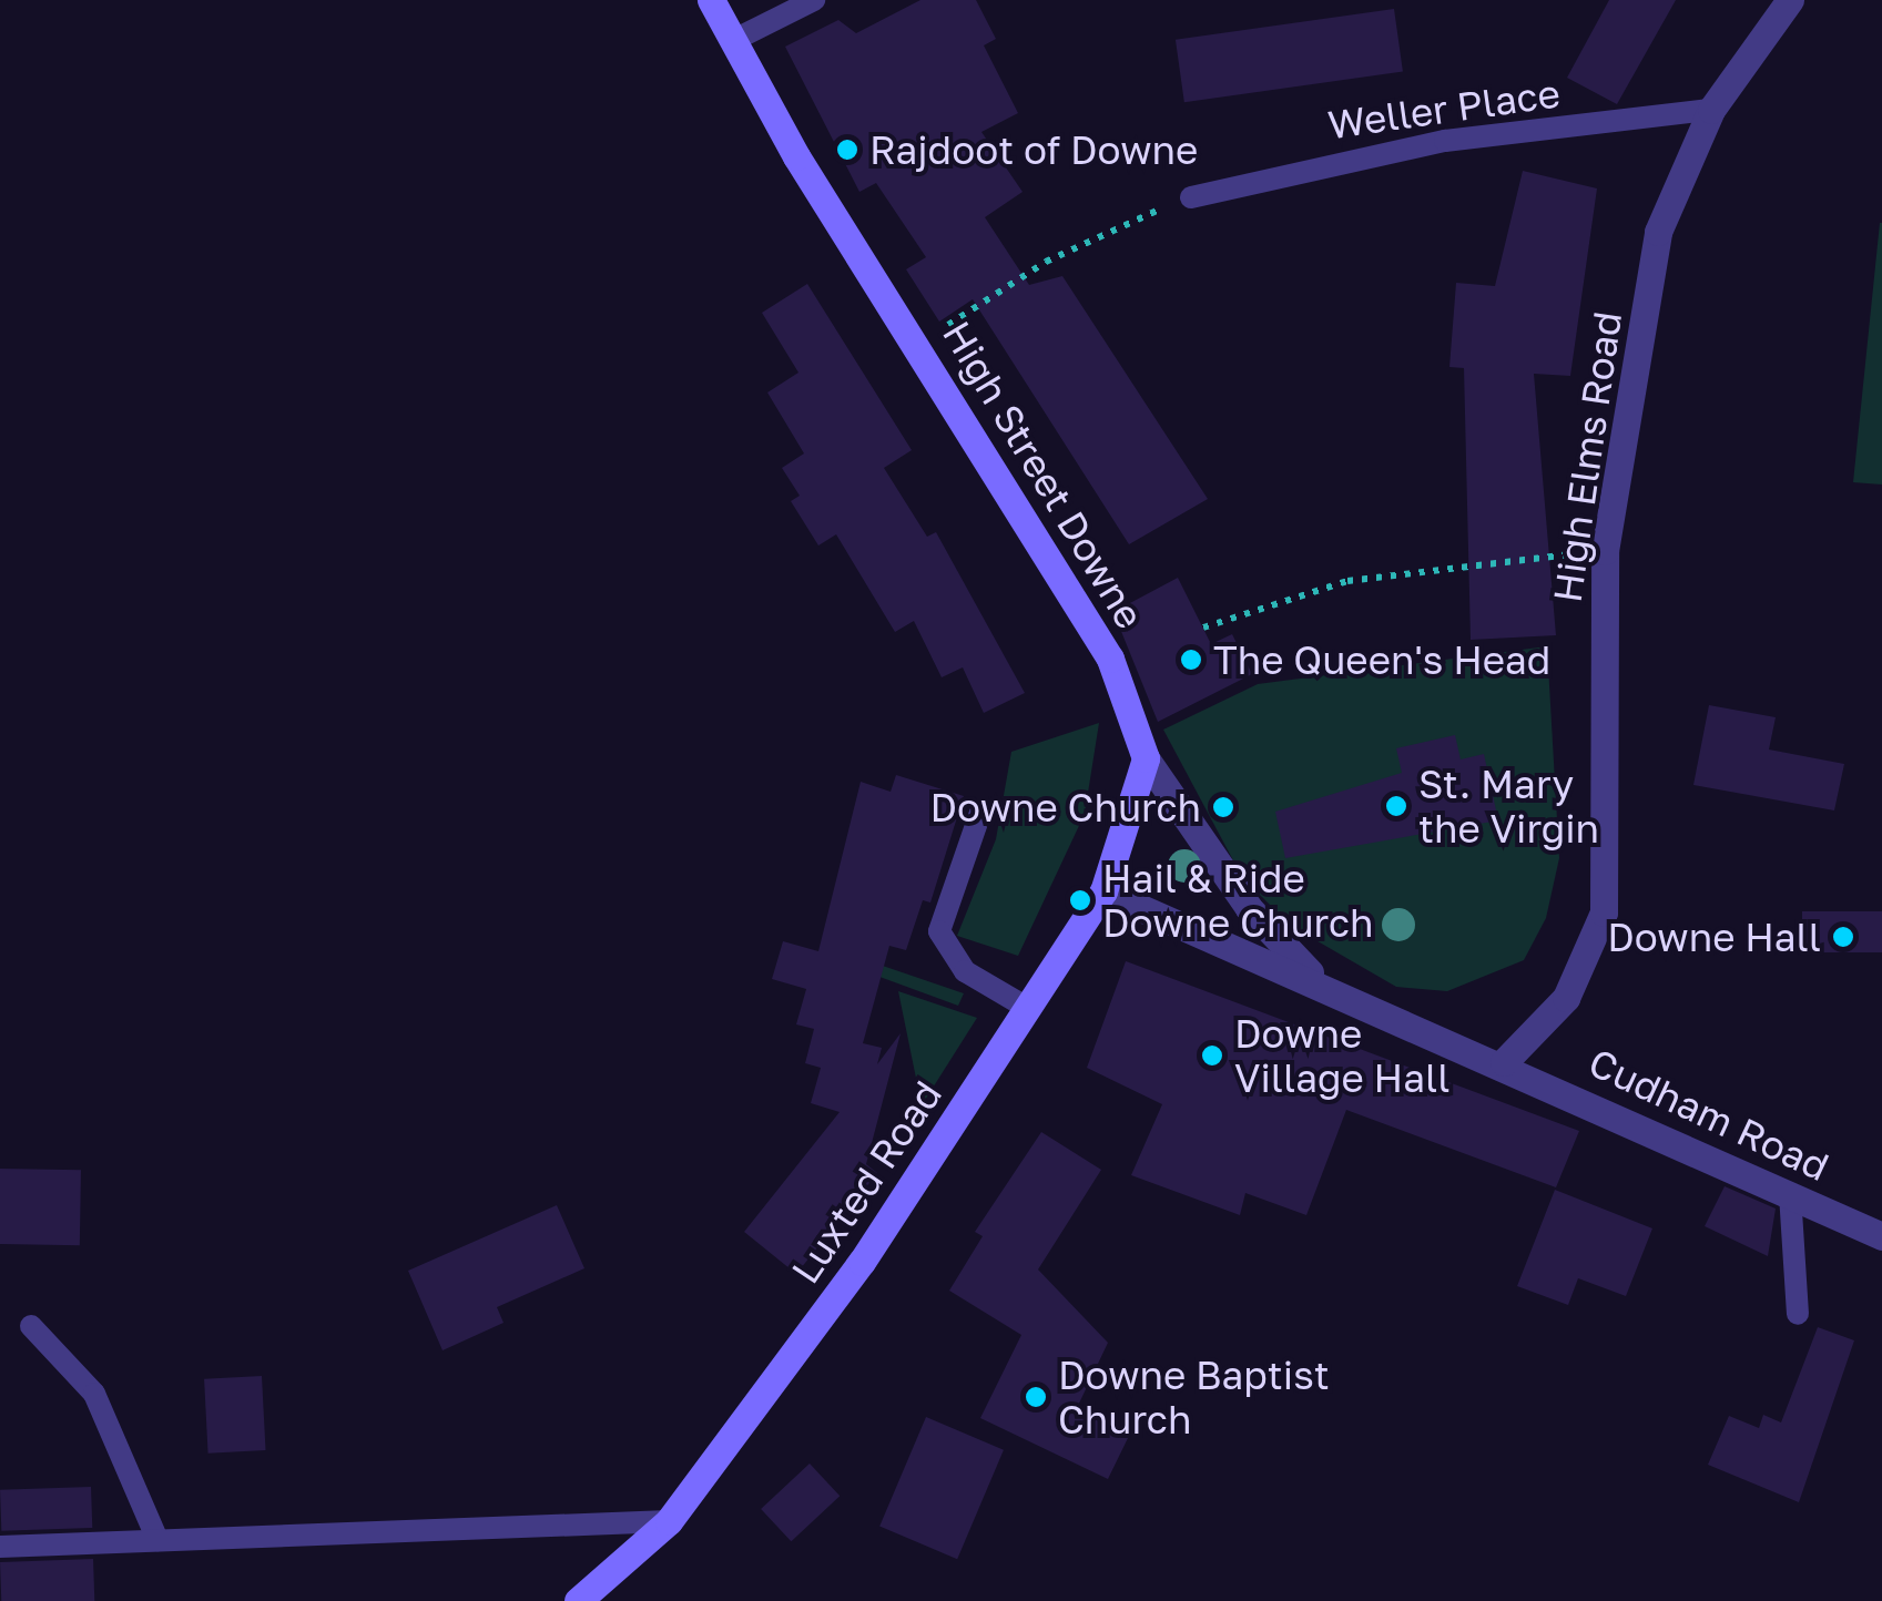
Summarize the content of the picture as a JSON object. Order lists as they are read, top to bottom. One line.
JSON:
{"streets":{"street":["High Elms Road","High Street Downe","Cudham Road","Luxted Road"],"lane":["Weller Place"]},"crossings":[["Weller Place","High Elms Road"],["High Elms Road","High Street Downe"],["High Elms Road","Cudham Road"],["High Street Downe","Cudham Road"],["High Street Downe","Luxted Road"]],"places":["Rajdoot of Downe","The Queen's Head","St. Mary the Virgin","Downe Church","Hail & Ride Downe Church","Downe Hall","Downe Village Hall","Downe Baptist Church"]}
